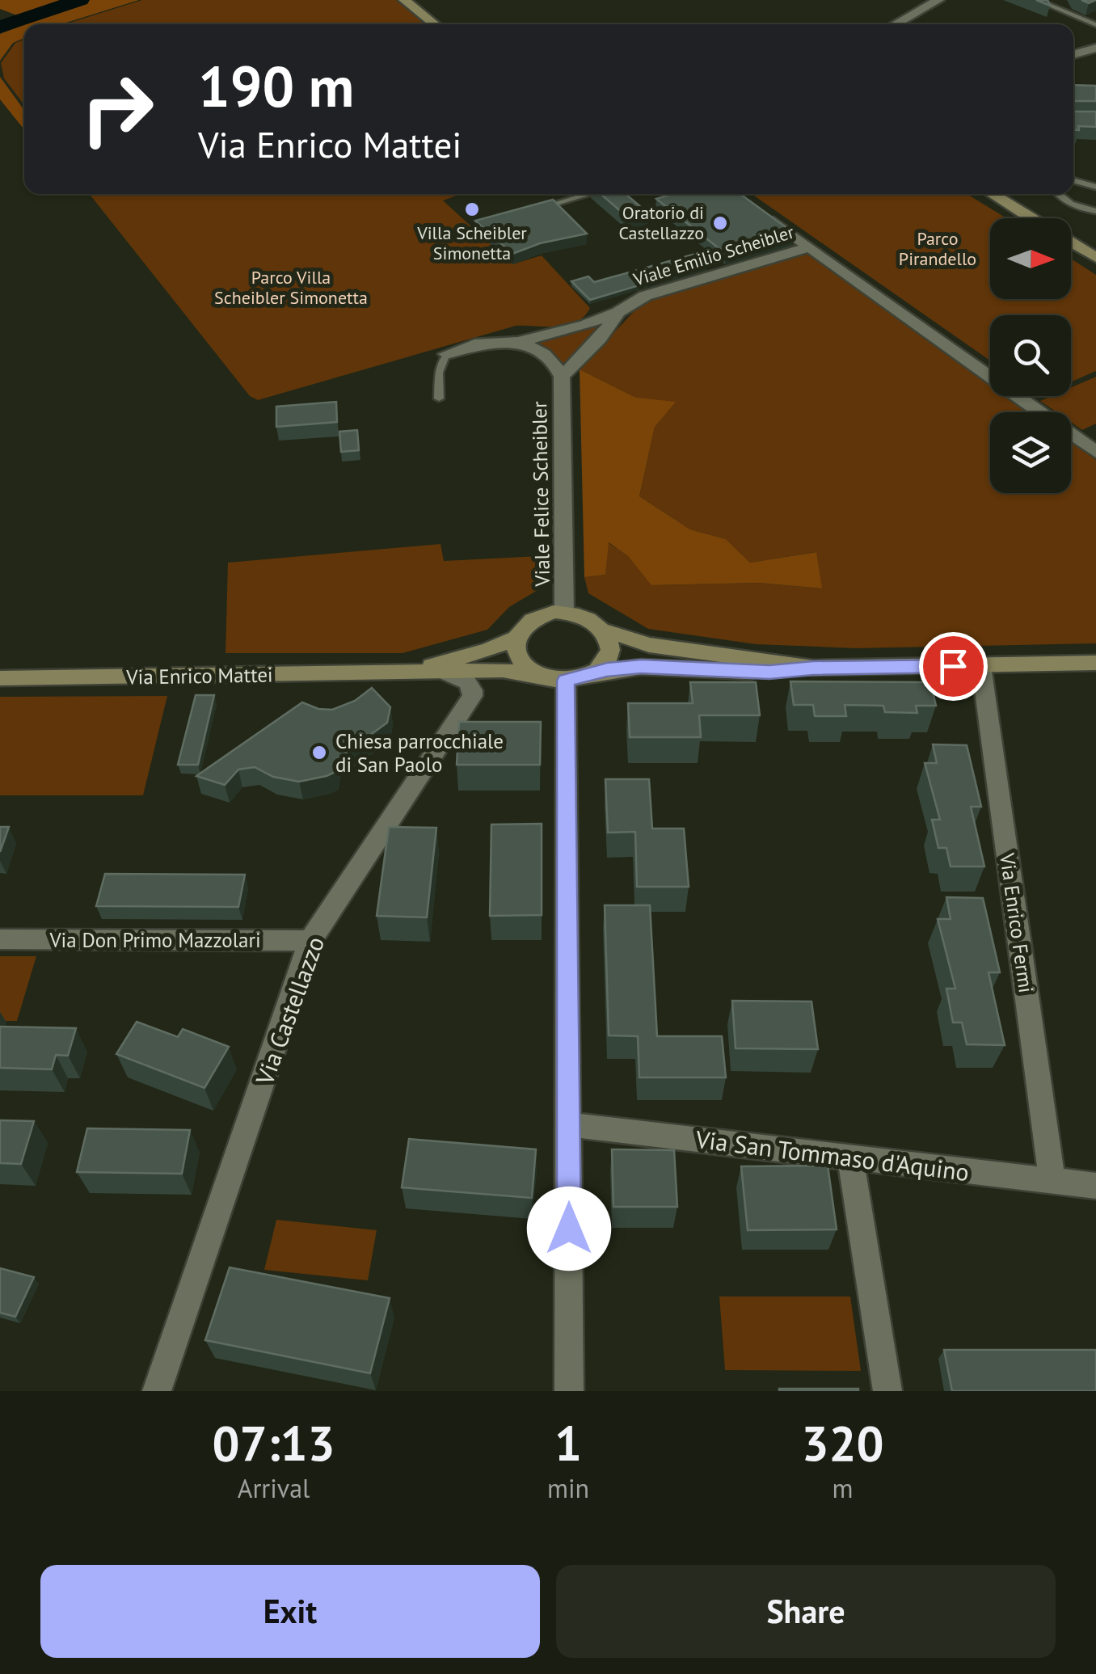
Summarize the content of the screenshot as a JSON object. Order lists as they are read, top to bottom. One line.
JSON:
{"streets":{"street":["Viale Emilio Scheibler","Viale Felice Scheibler","Via Enrico Mattei","Via Enrico Fermi","Via Don Primo Mazzolari","Via Castellazzo","Via San Tommaso d'Aquino"]},"crossings":[["Viale Emilio Scheibler","Viale Felice Scheibler"],["Viale Felice Scheibler","Via Enrico Mattei"],["Via Enrico Mattei","Via Castellazzo"],["Via Enrico Fermi","Via San Tommaso d'Aquino"],["Via Don Primo Mazzolari","Via Castellazzo"]],"parks":["Parco Pirandello","Parco Villa Scheibler Simonetta"],"places":["Villa Scheibler Simonetta","Oratorio di Castellazzo","Chiesa parrocchiale di San Paolo"],"north":"right","page":{"turn":["190 m","Via Enrico Mattei"],"eta":["07:13","Arrival","1","min","320","m"],"buttons":["Exit","Share"]}}
